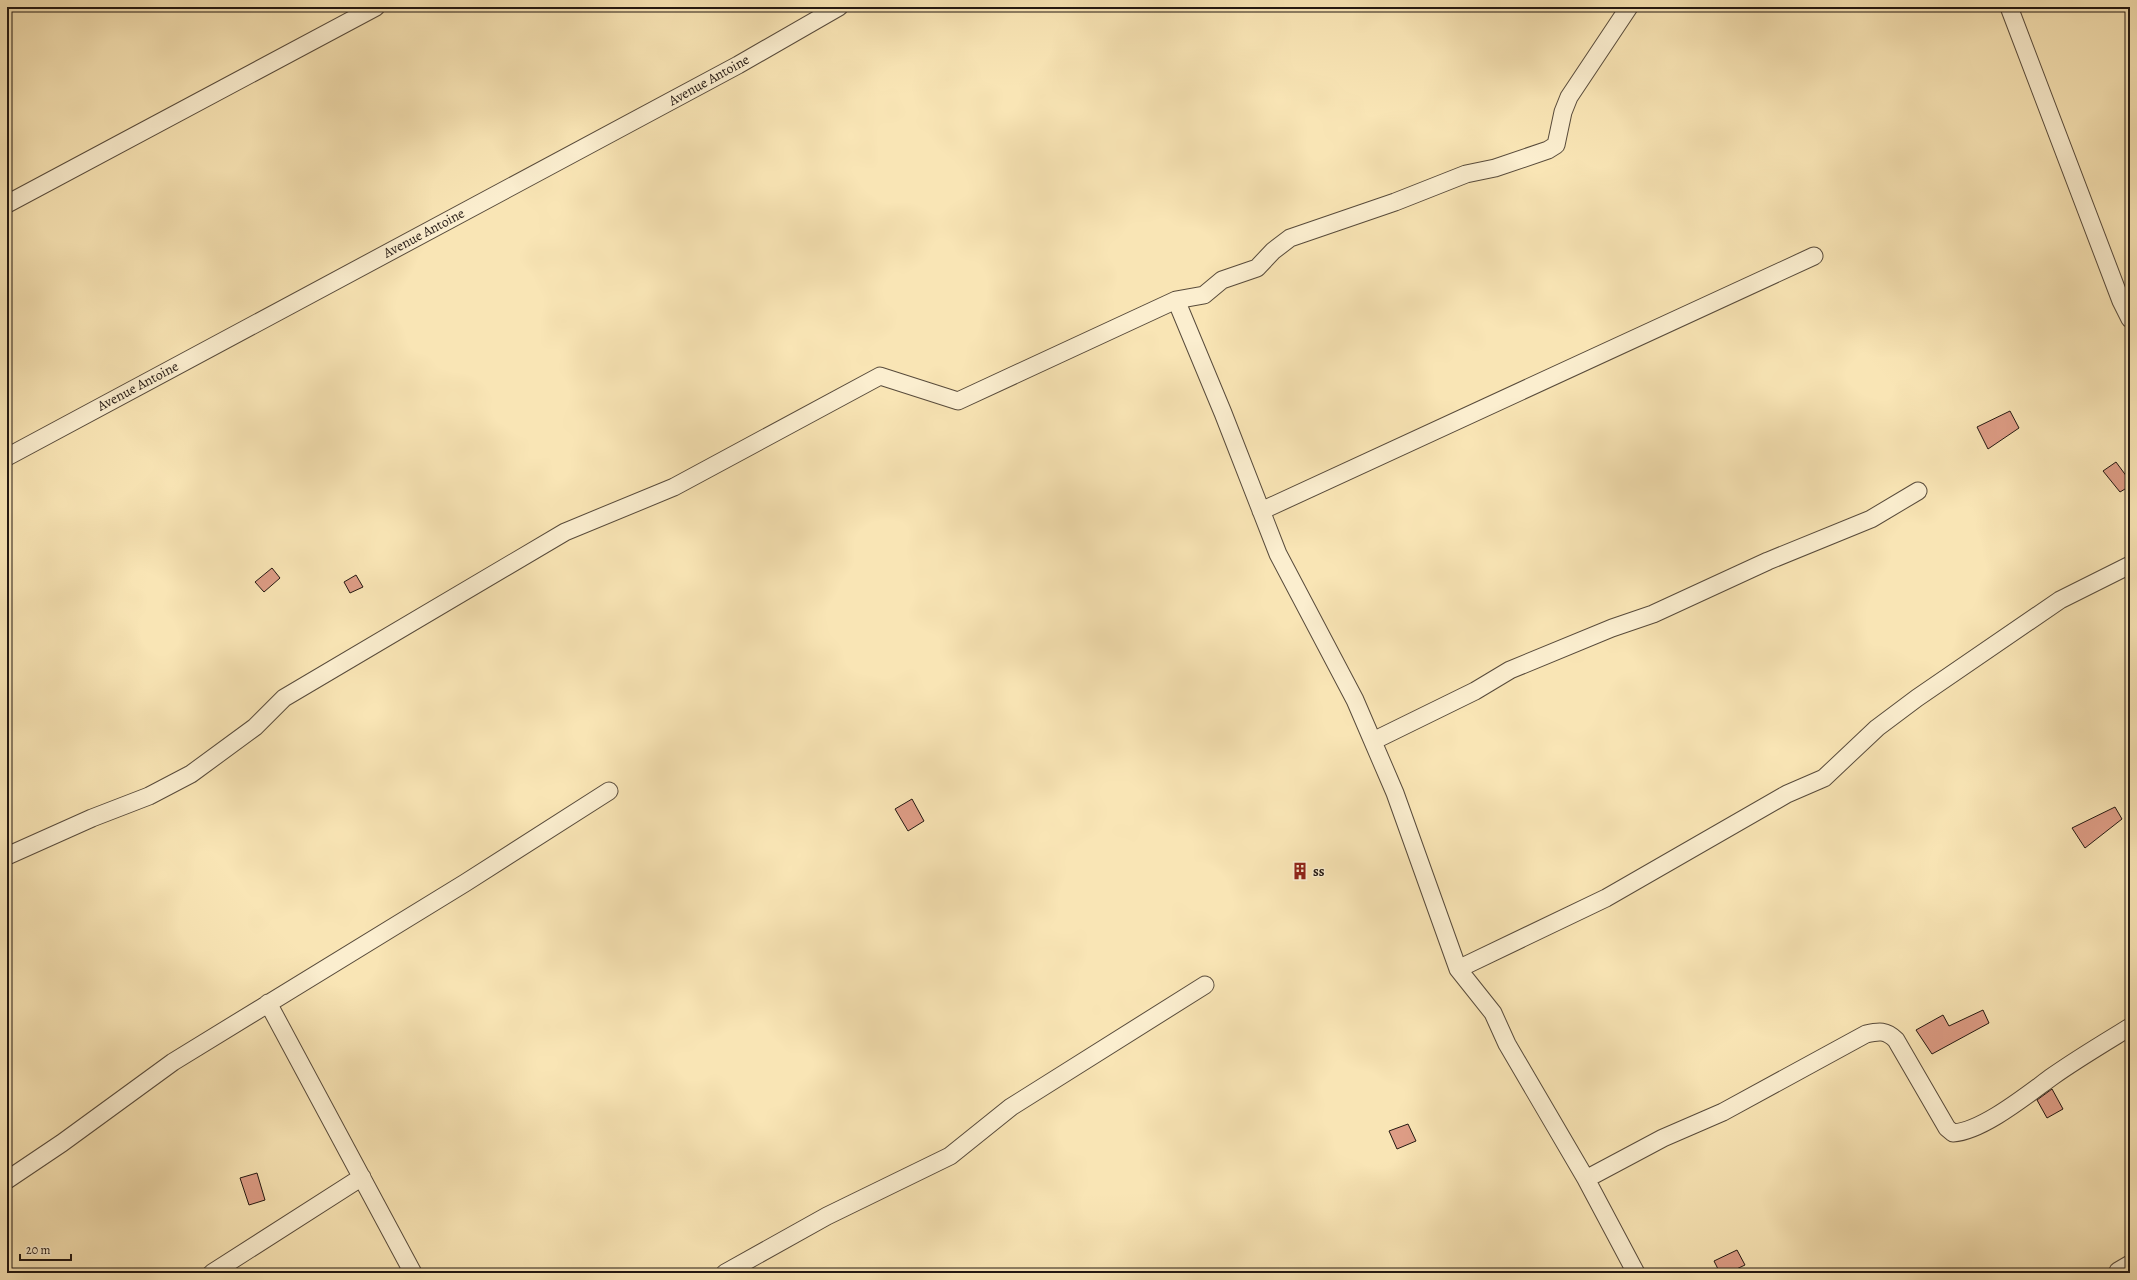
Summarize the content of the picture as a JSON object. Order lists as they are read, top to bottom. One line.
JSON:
{"streets":{"street":["Avenue Antoine"]},"places":{"building":["ss"]},"scale_bar":"20 m"}
